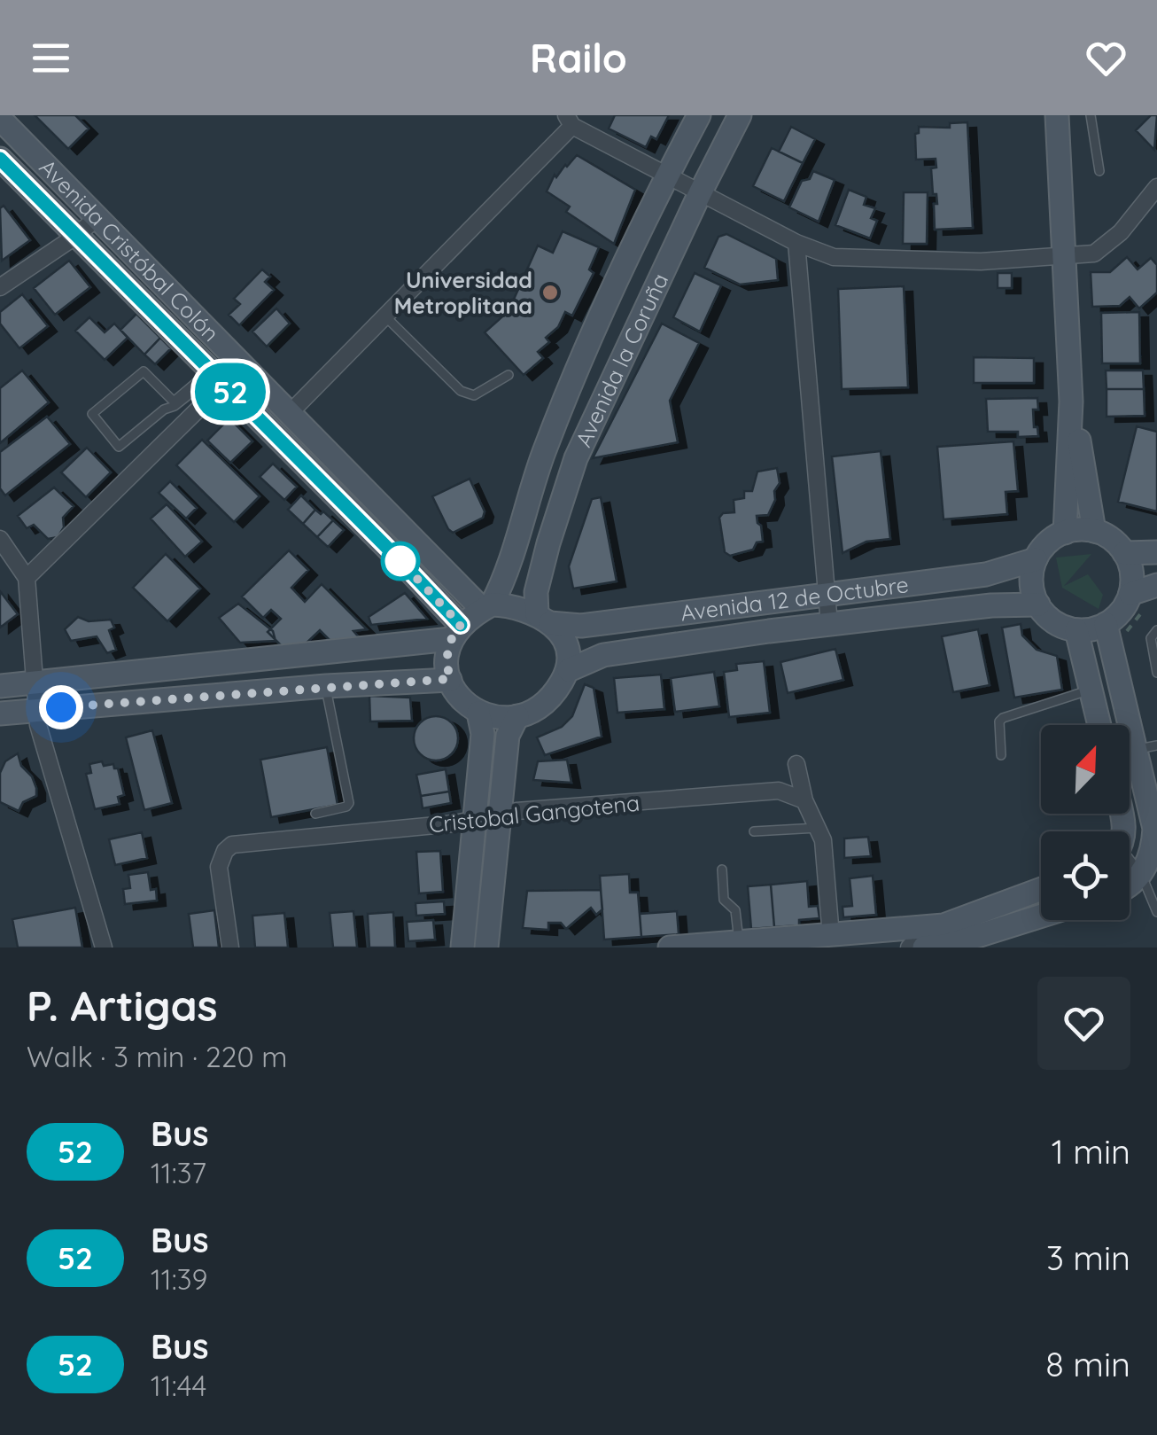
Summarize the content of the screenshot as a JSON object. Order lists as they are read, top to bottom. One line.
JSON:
{"streets":{"main road":["Avenida Cristóbal Colón","Avenida la Coruña","Avenida 12 de Octubre"],"street":["Cristobal Gangotena"]},"crossings":[["Avenida Cristóbal Colón","Avenida la Coruña"],["Avenida Cristóbal Colón","Avenida 12 de Octubre"],["Avenida la Coruña","Avenida 12 de Octubre"]],"places":["Universidad Metroplitana"],"lines":["bus line 52"],"north":"top right","page":{"header":"Railo","on_map":"52","heading":["P. Artigas","Walk · 3 min · 220 m"],"list":[{"mark":"52","name":"Bus","note":"11:37","value":"1 min"},{"mark":"52","name":"Bus","note":"11:39","value":"3 min"},{"mark":"52","name":"Bus","note":"11:44","value":"8 min"}]}}
